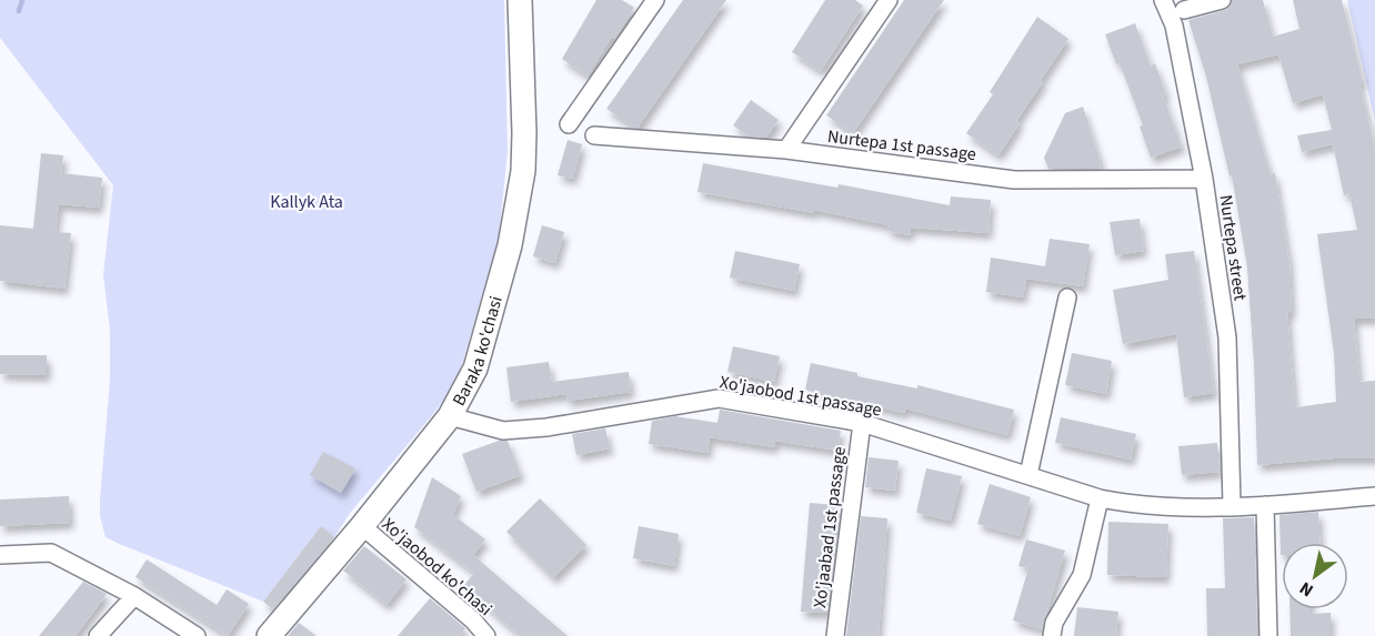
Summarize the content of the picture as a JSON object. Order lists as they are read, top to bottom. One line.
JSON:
{"streets":{"main road":["Baraka ko'chasi"],"street":["Nurtepa 1st passage","Nurtepa street","Xo'jaobod 1st passage","Xo'jaаbаd 1st passage","Xo'jaobod ko'chasi"]},"crossings":[["Nurtepa 1st passage","Nurtepa street"],["Baraka ko'chasi","Xo'jaobod 1st passage"],["Baraka ko'chasi","Xo'jaobod ko'chasi"],["Xo'jaobod 1st passage","Xo'jaаbаd 1st passage"]],"parks":["Kallyk Ata"],"north":"bottom left"}
